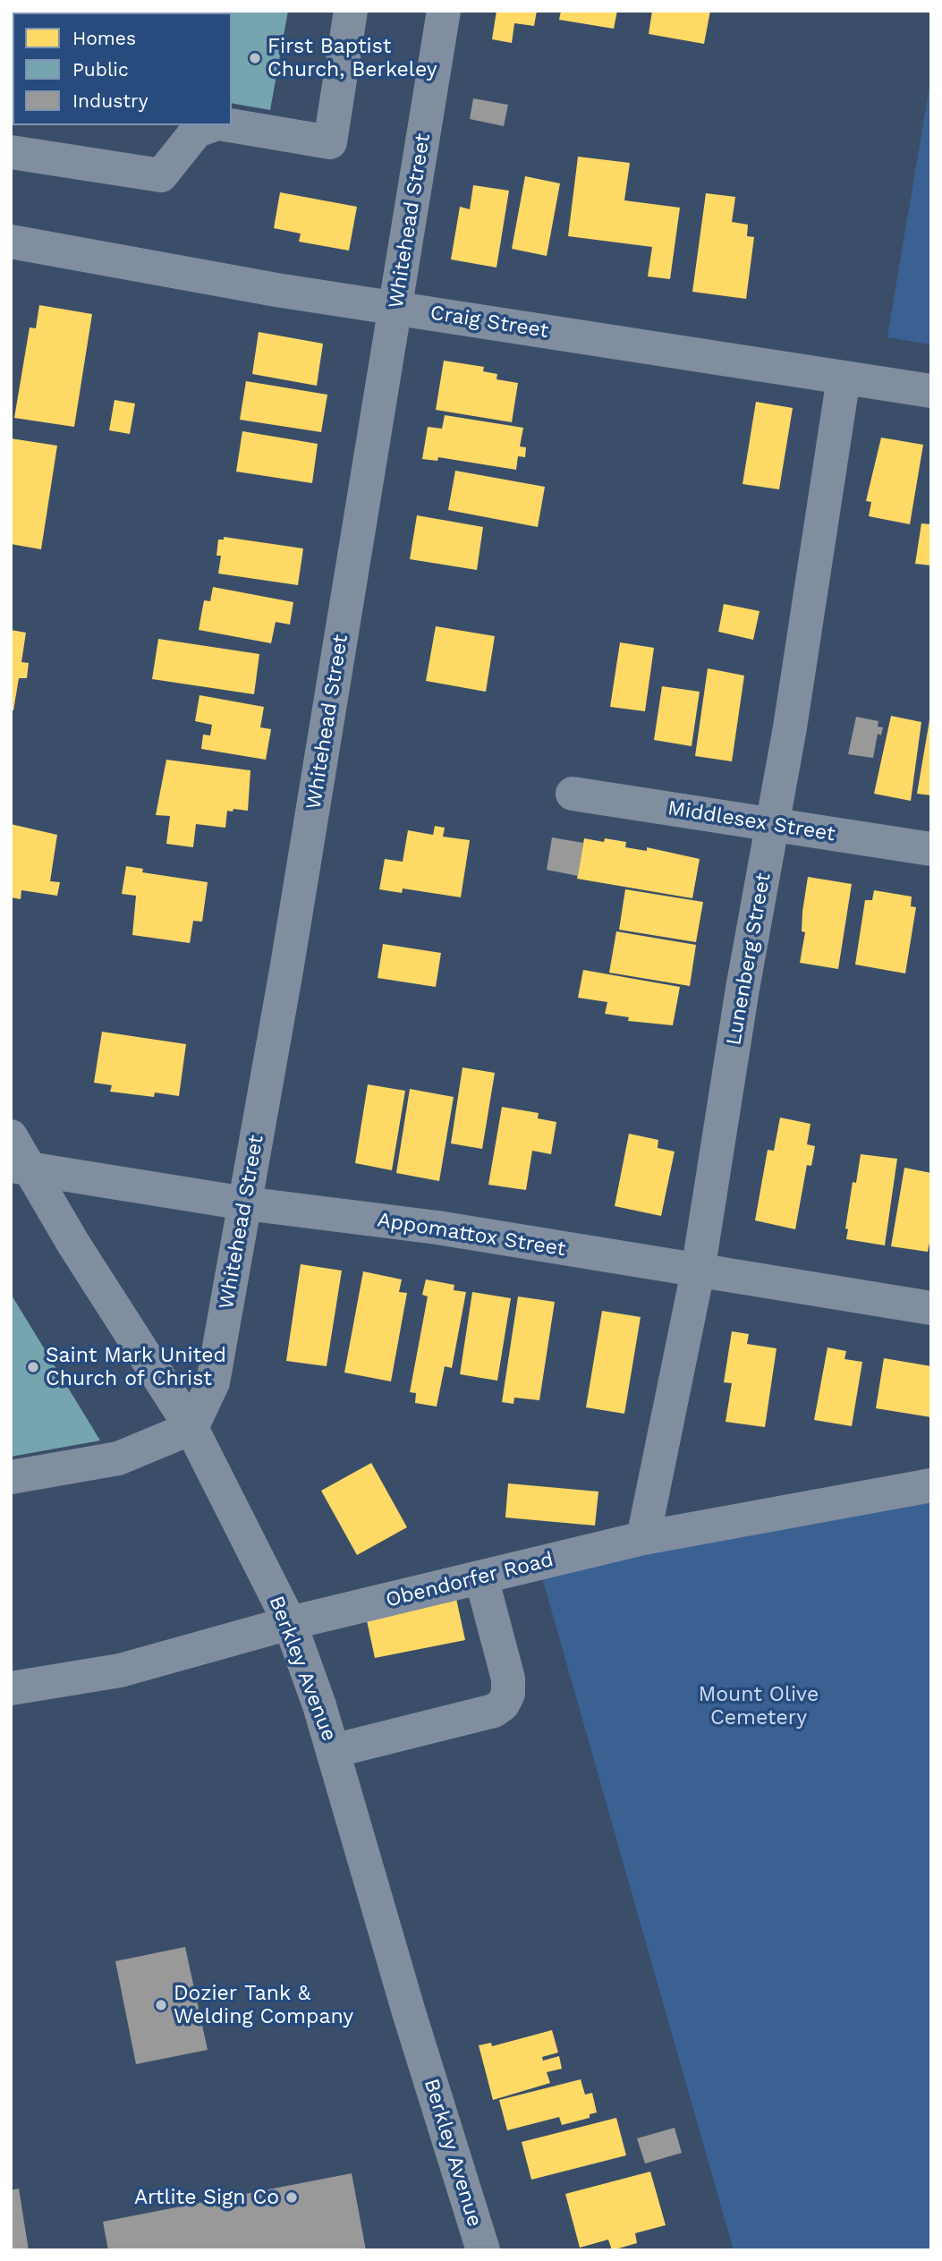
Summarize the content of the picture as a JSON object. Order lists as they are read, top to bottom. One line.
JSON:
{"streets":{"street":["Whitehead Street","Craig Street","Middlesex Street","Lunenberg Street","Appomattox Street","Obendorfer Road","Berkley Avenue"]},"crossings":[["Whitehead Street","Craig Street"],["Whitehead Street","Appomattox Street"],["Whitehead Street","Berkley Avenue"],["Craig Street","Lunenberg Street"],["Middlesex Street","Lunenberg Street"],["Lunenberg Street","Appomattox Street"],["Lunenberg Street","Obendorfer Road"],["Appomattox Street","Berkley Avenue"],["Obendorfer Road","Berkley Avenue"]],"parks":["Mount Olive Cemetery"],"places":["First Baptist Church, Berkeley","Saint Mark United Church of Christ","Dozier Tank & Welding Company","Artlite Sign Co"],"legend":["Homes","Public","Industry"]}
